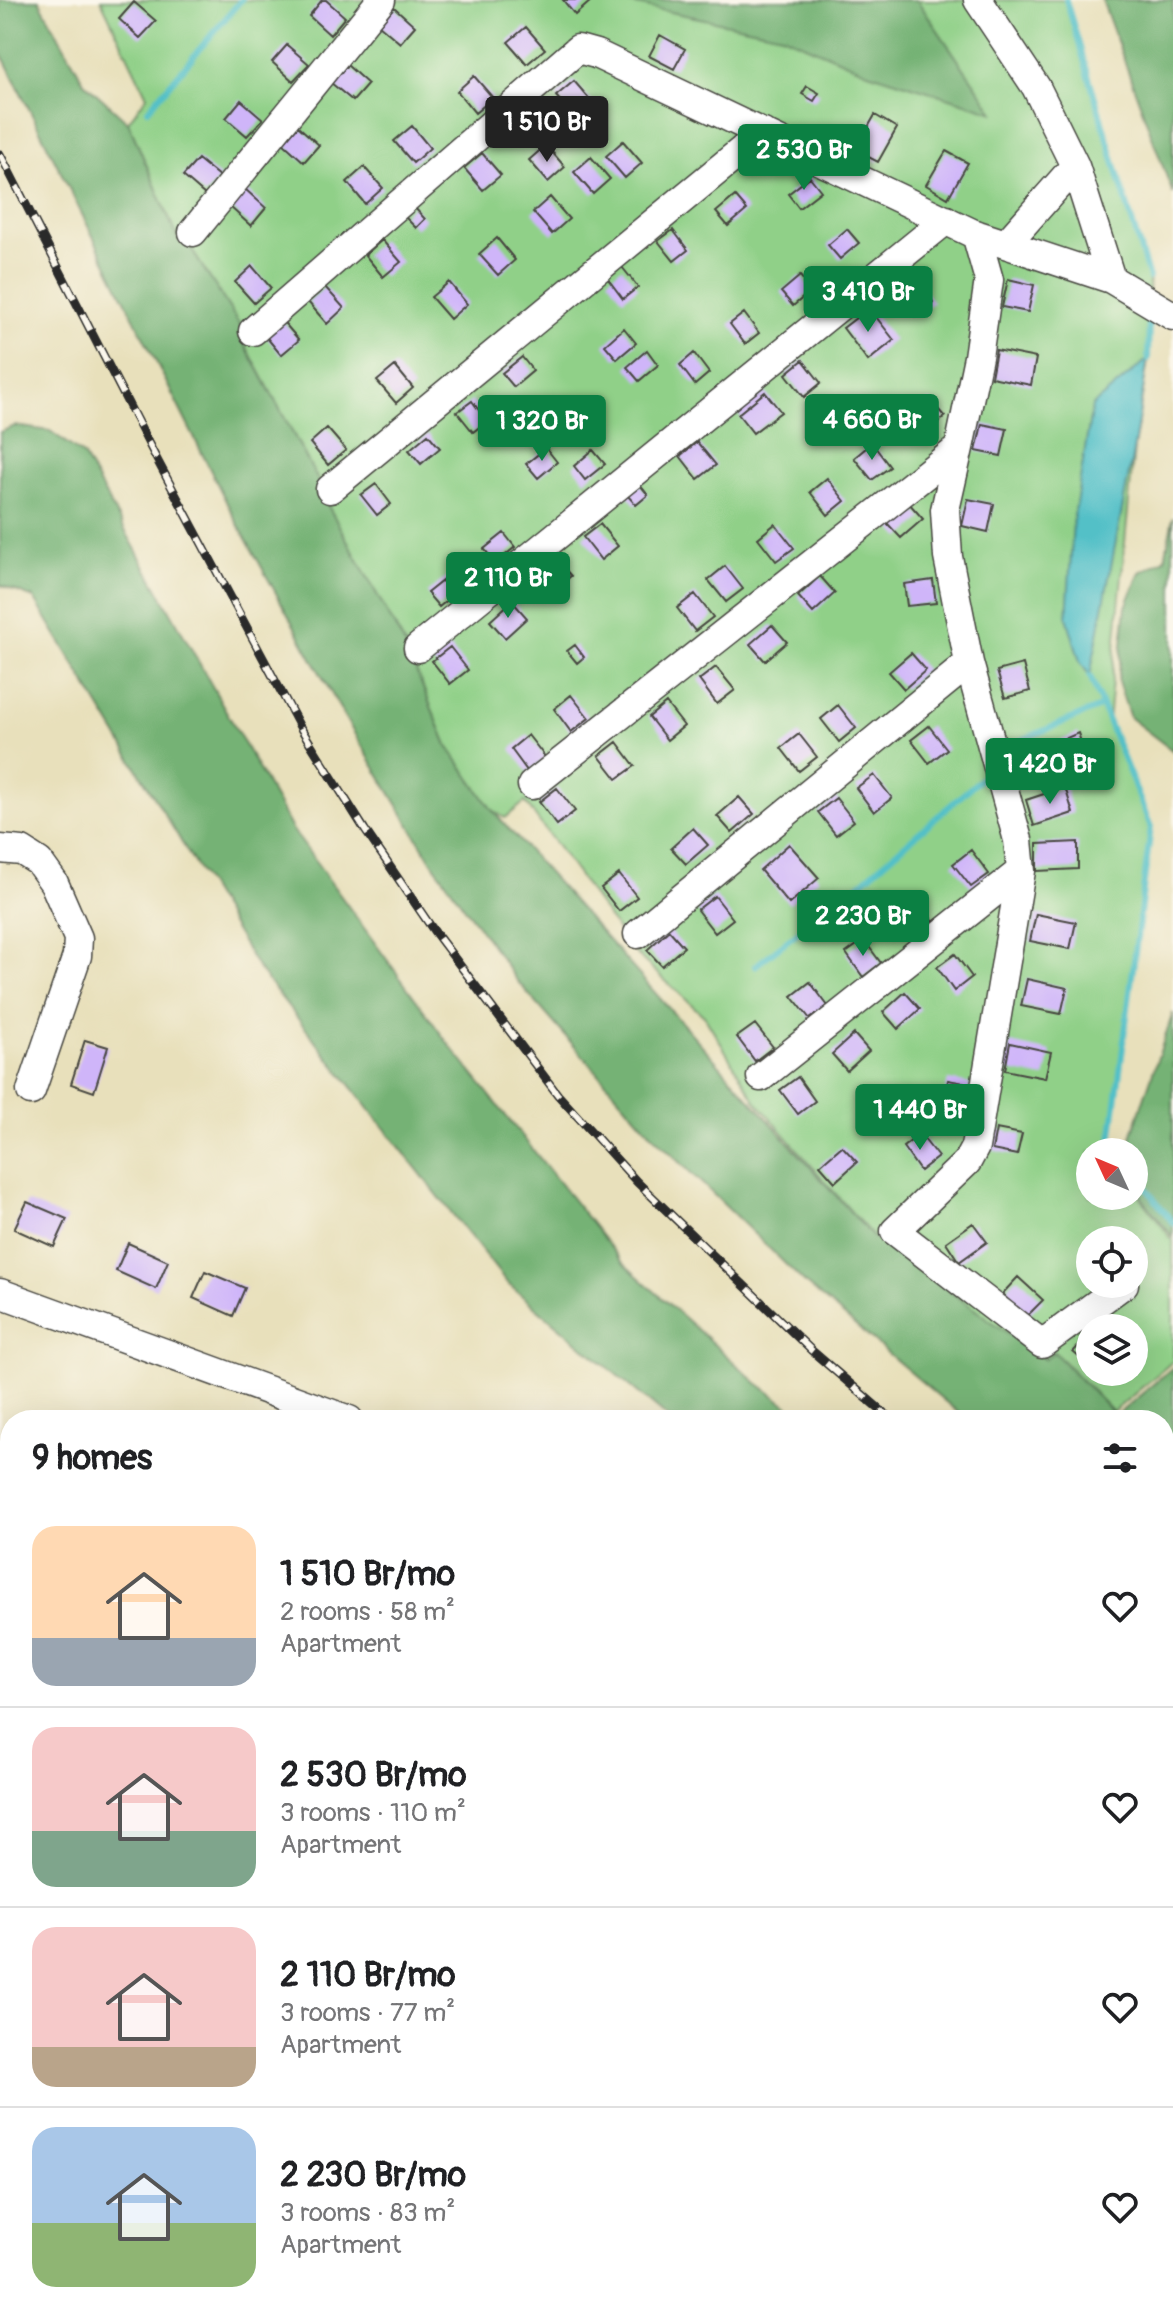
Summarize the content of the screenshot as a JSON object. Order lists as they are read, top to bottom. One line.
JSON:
{"north":"top left","page":{"price":["1 510 Br","2 530 Br","3 410 Br","4 660 Br","1 320 Br","2 110 Br","1 420 Br","2 230 Br","1 440 Br"],"heading":"9 homes","list":[{"name":"1 510 Br/mo","note":"2 rooms · 58 m² · Apartment"},{"name":"2 530 Br/mo","note":"3 rooms · 110 m² · Apartment"},{"name":"2 110 Br/mo","note":"3 rooms · 77 m² · Apartment"},{"name":"2 230 Br/mo","note":"3 rooms · 83 m² · Apartment"}]}}
